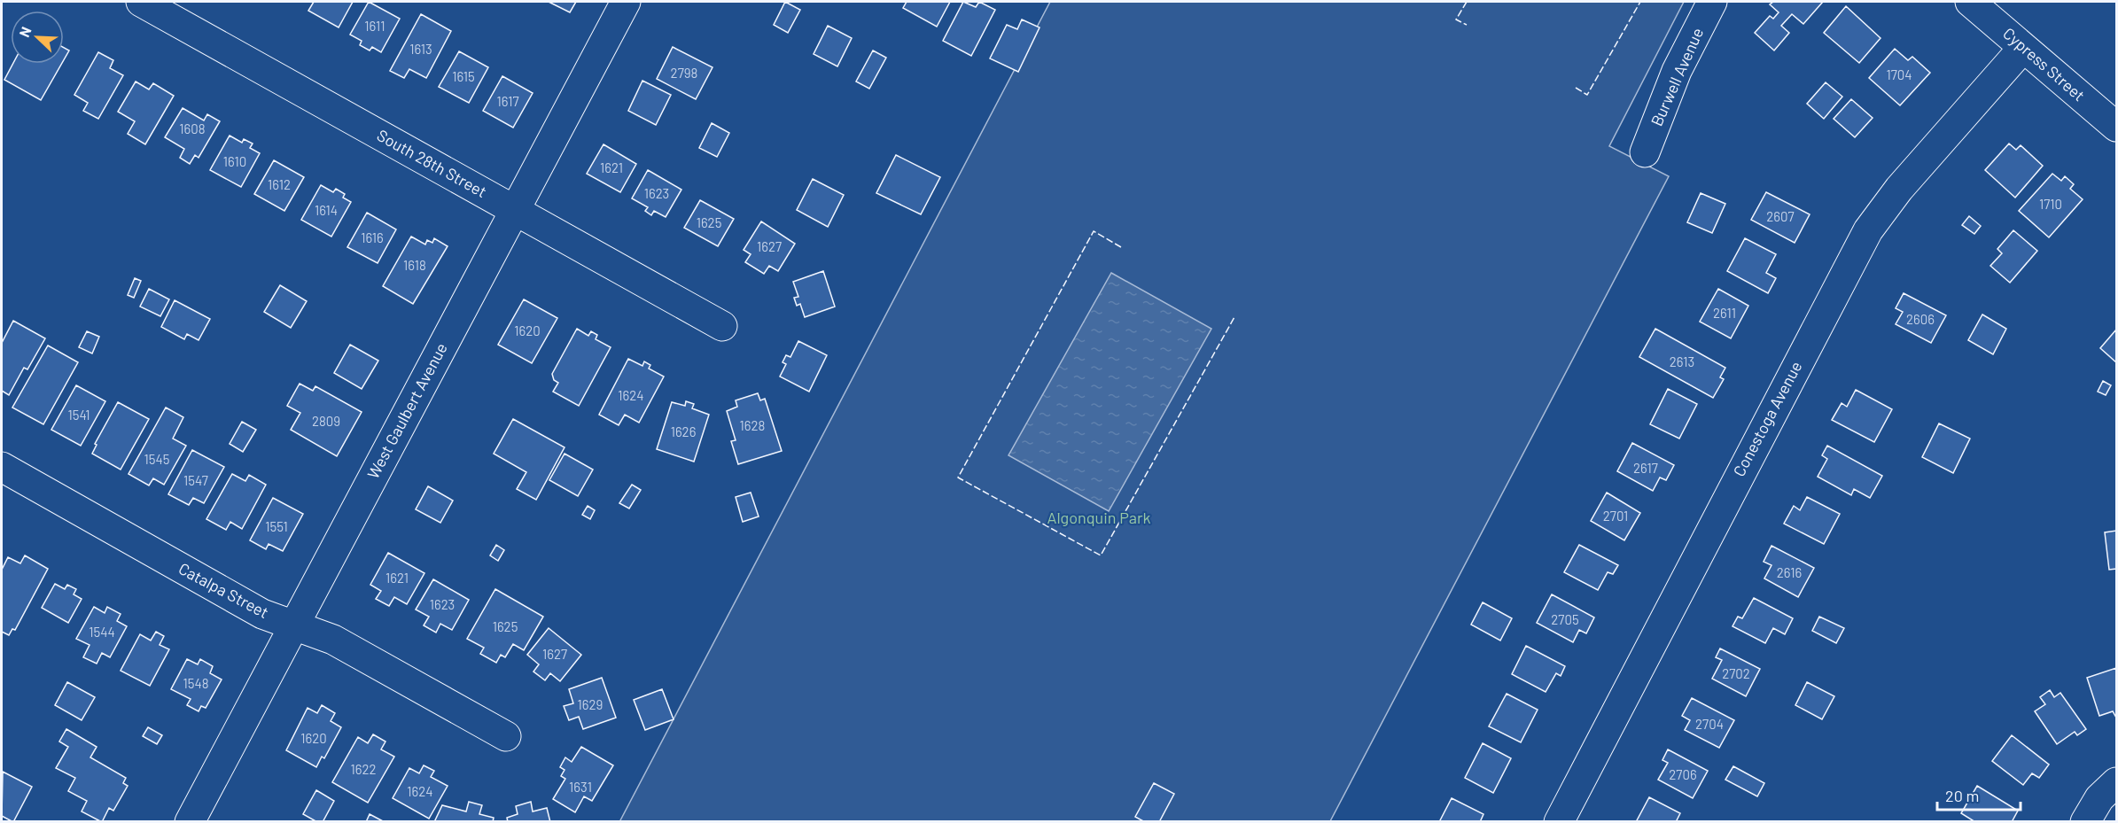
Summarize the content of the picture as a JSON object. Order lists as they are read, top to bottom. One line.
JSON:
{"streets":{"street":["Cypress Street","Burwell Avenue","South 28th Street","West Gaulbert Avenue","Conestoga Avenue","Catalpa Street"]},"crossings":[["Cypress Street","Conestoga Avenue"],["South 28th Street","West Gaulbert Avenue"],["West Gaulbert Avenue","Catalpa Street"]],"parks":["Algonquin Park"],"house_numbers":["1611","1613","2798","1704","1615","1617","1608","1610","1621","1612","1623","1710","1614","2607","1625","1616","1627","1618","2611","2606","1620","2613","1624","1541","2809","1628","1626","1545","2617","1547","2701","1551","2616","1621","1623","2705","1625","1544","1627","2702","1548","1629","2704","1620","1622","2706","1631","1624"],"scale_bar":"20 m","north":"top left"}
